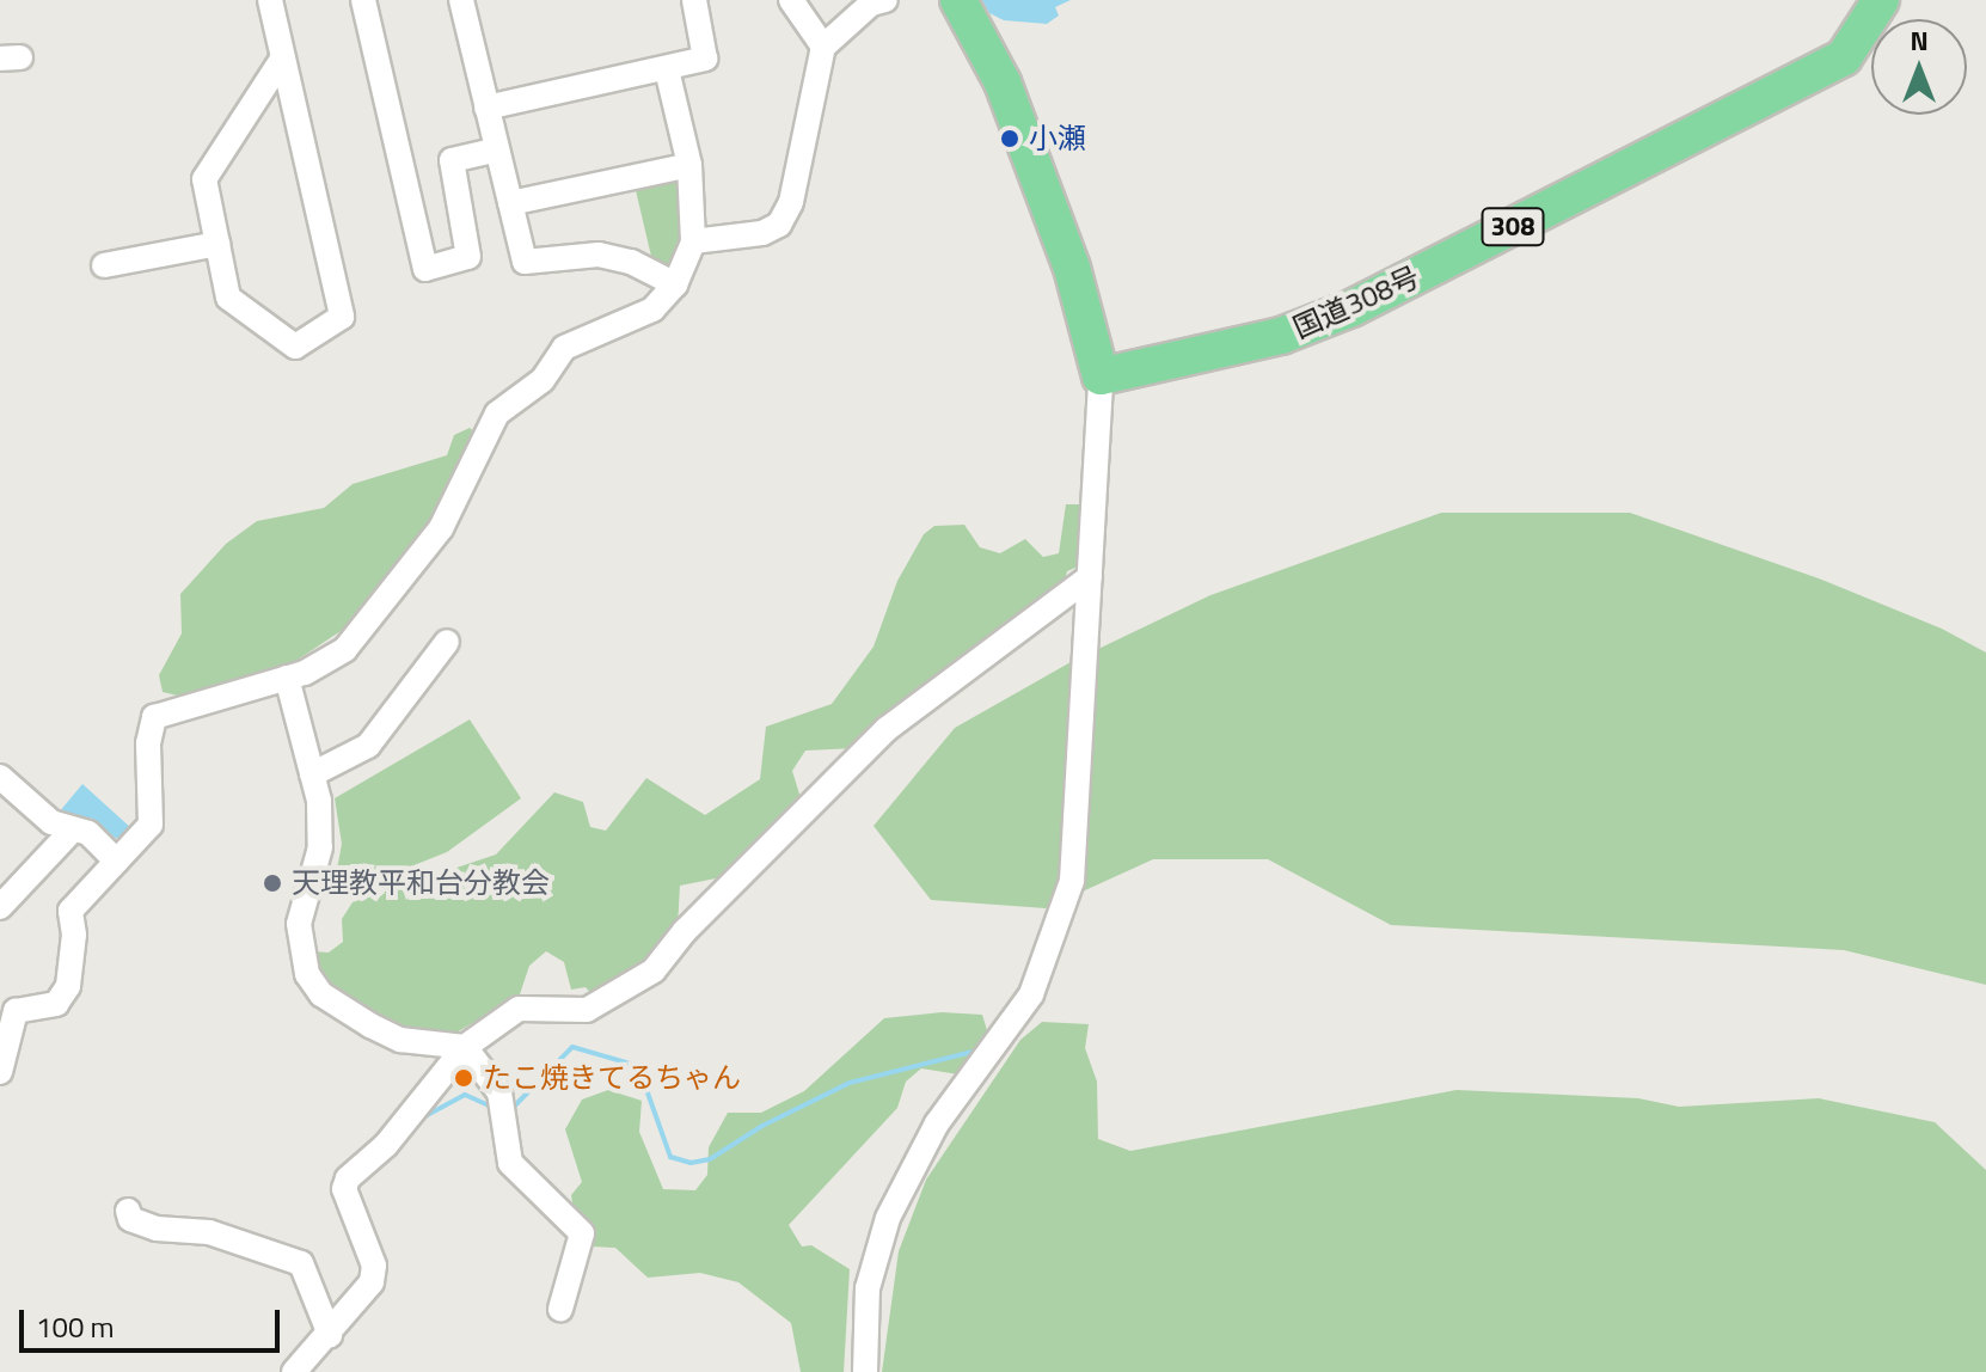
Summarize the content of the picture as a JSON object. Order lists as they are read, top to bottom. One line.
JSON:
{"streets":{"highway":["308","国道308号"]},"places":["小瀬","天理教平和台分教会","たこ焼きてるちゃん"],"scale_bar":"100 m","north":"top"}
